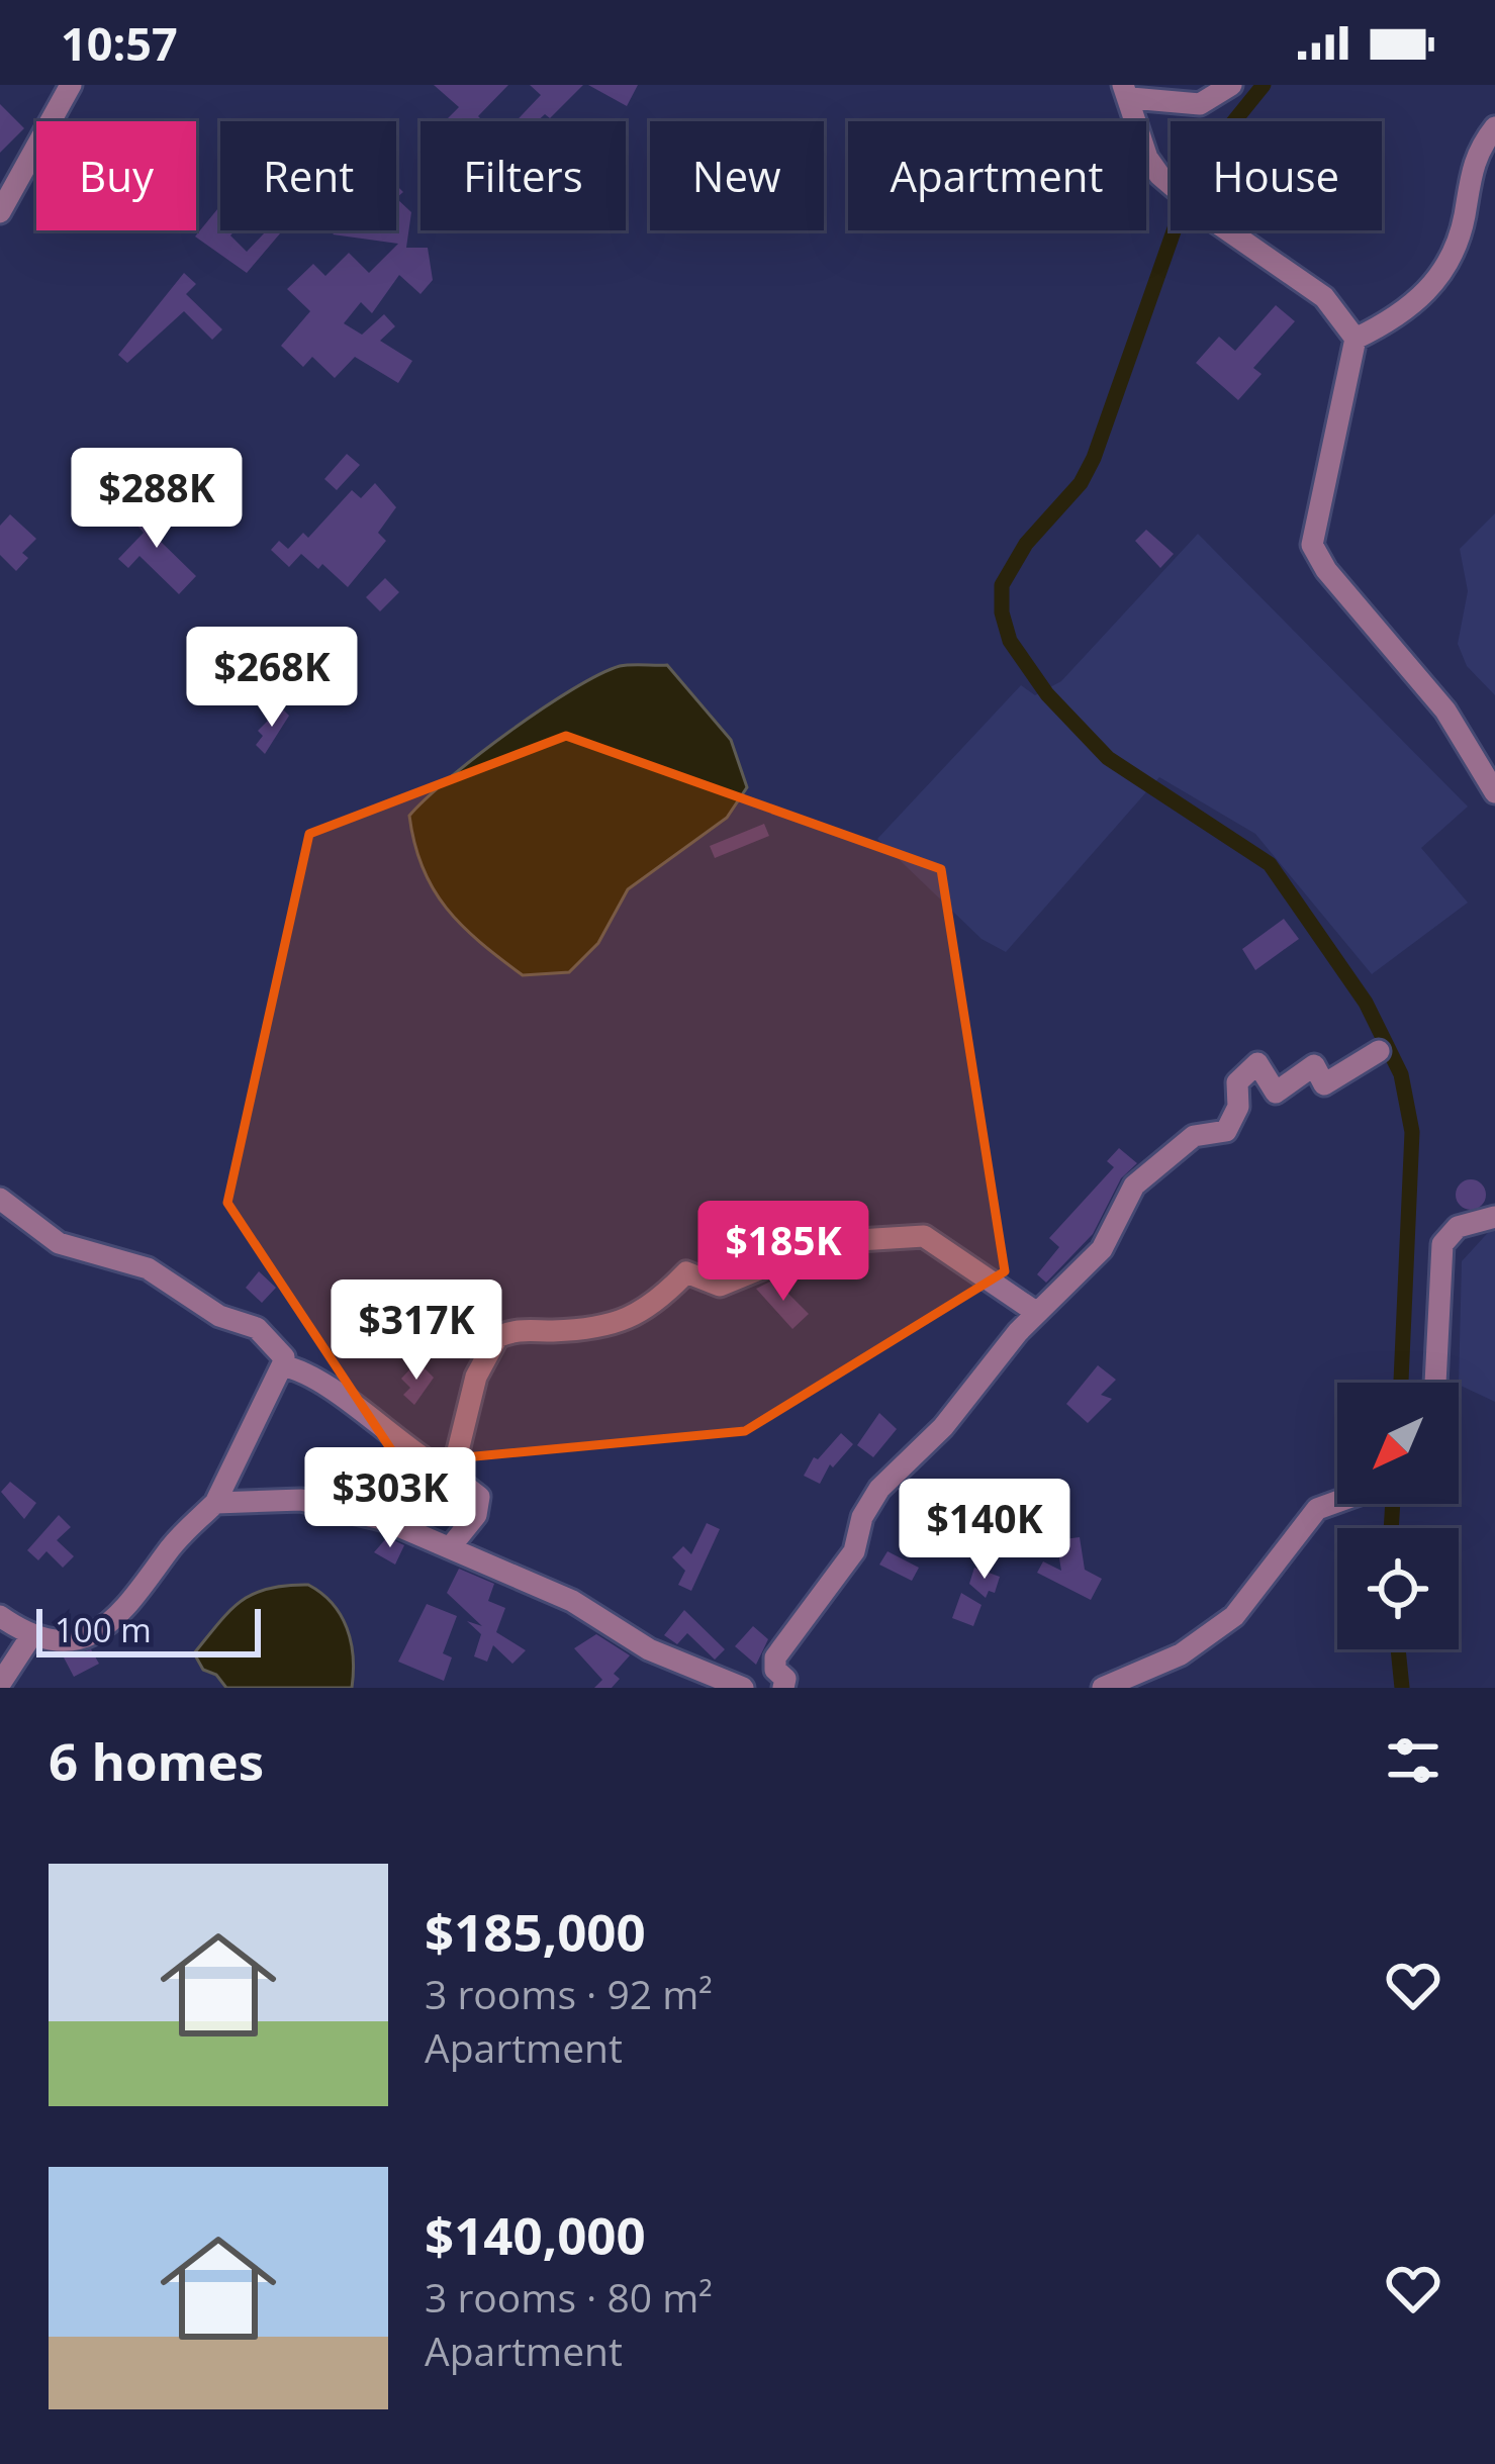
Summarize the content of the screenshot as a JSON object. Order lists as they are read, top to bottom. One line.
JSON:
{"scale_bar":"100 m","north":"bottom left","page":{"status":"10:57","chip":["Buy","Rent","Filters","New","Apartment","House"],"price":["$288K","$268K","$185K","$317K","$303K","$140K"],"scale":"100 m","heading":"6 homes","list":[{"name":"$185,000","note":"3 rooms · 92 m² · Apartment"},{"name":"$140,000","note":"3 rooms · 80 m² · Apartment"}]}}
